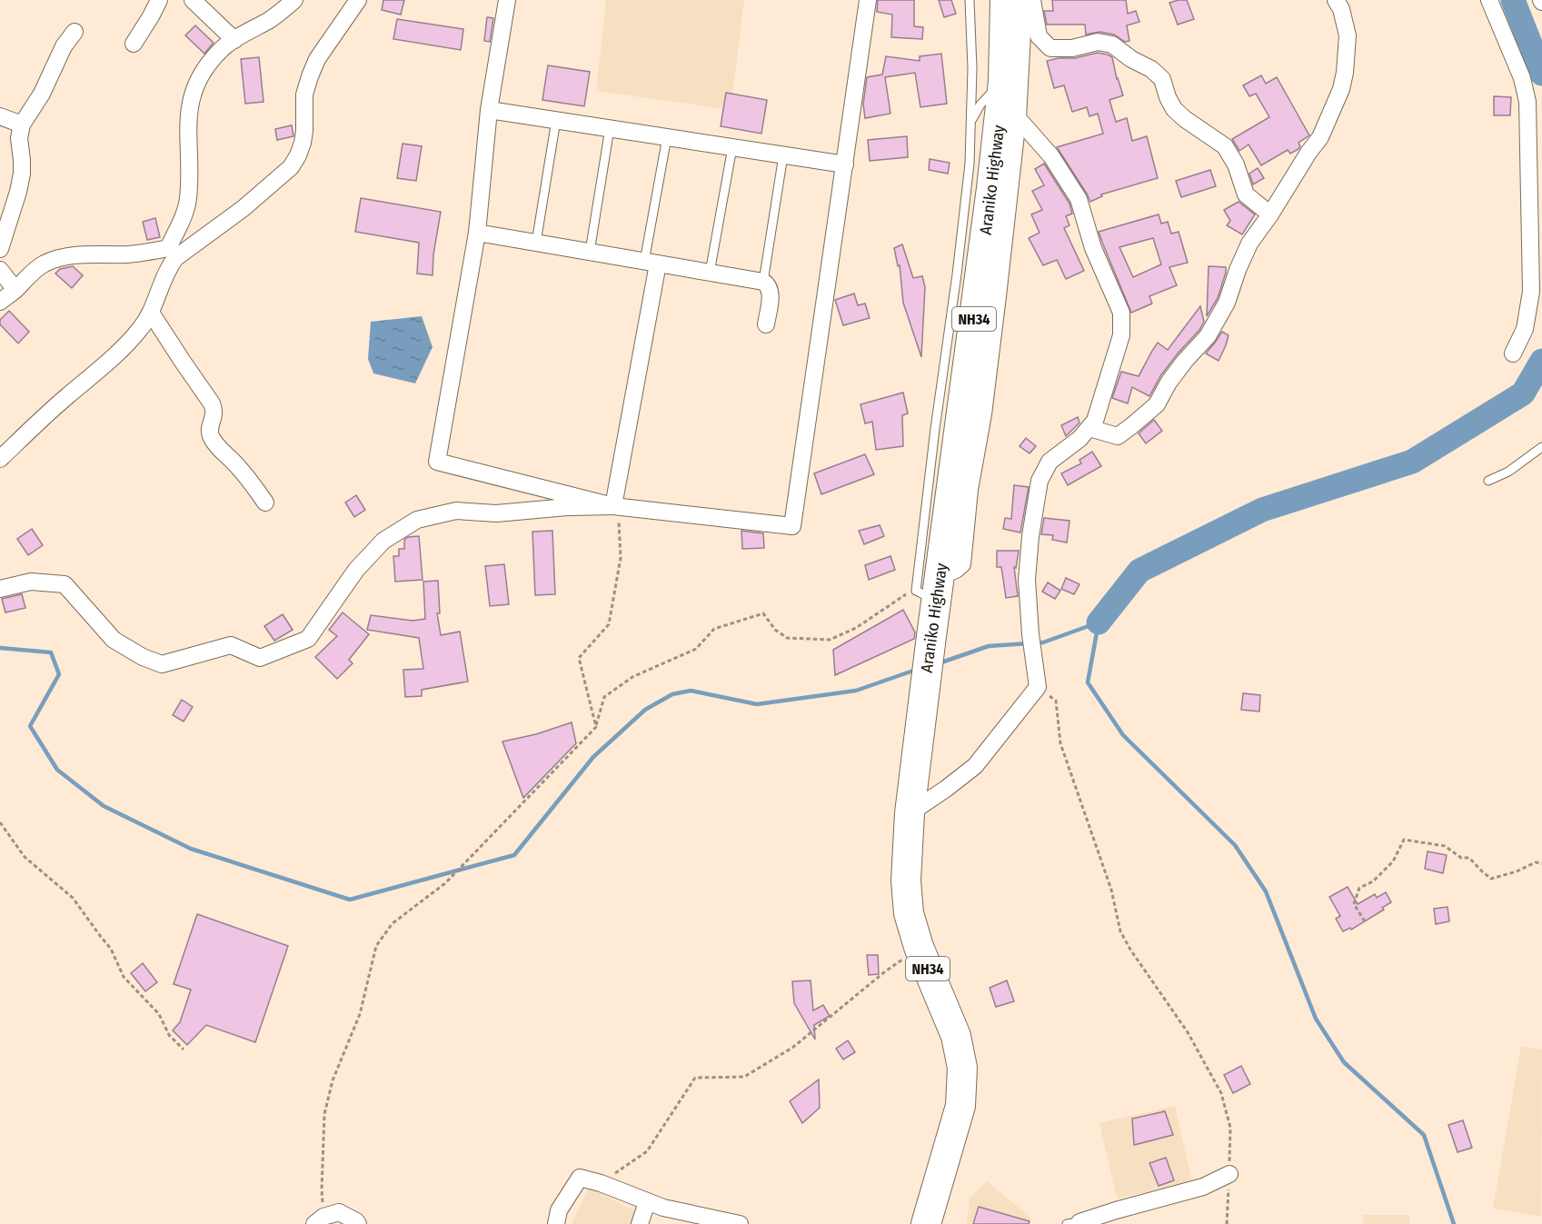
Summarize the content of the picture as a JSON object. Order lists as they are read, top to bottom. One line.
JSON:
{"streets":{"highway":["Araniko Highway","NH34"]}}
